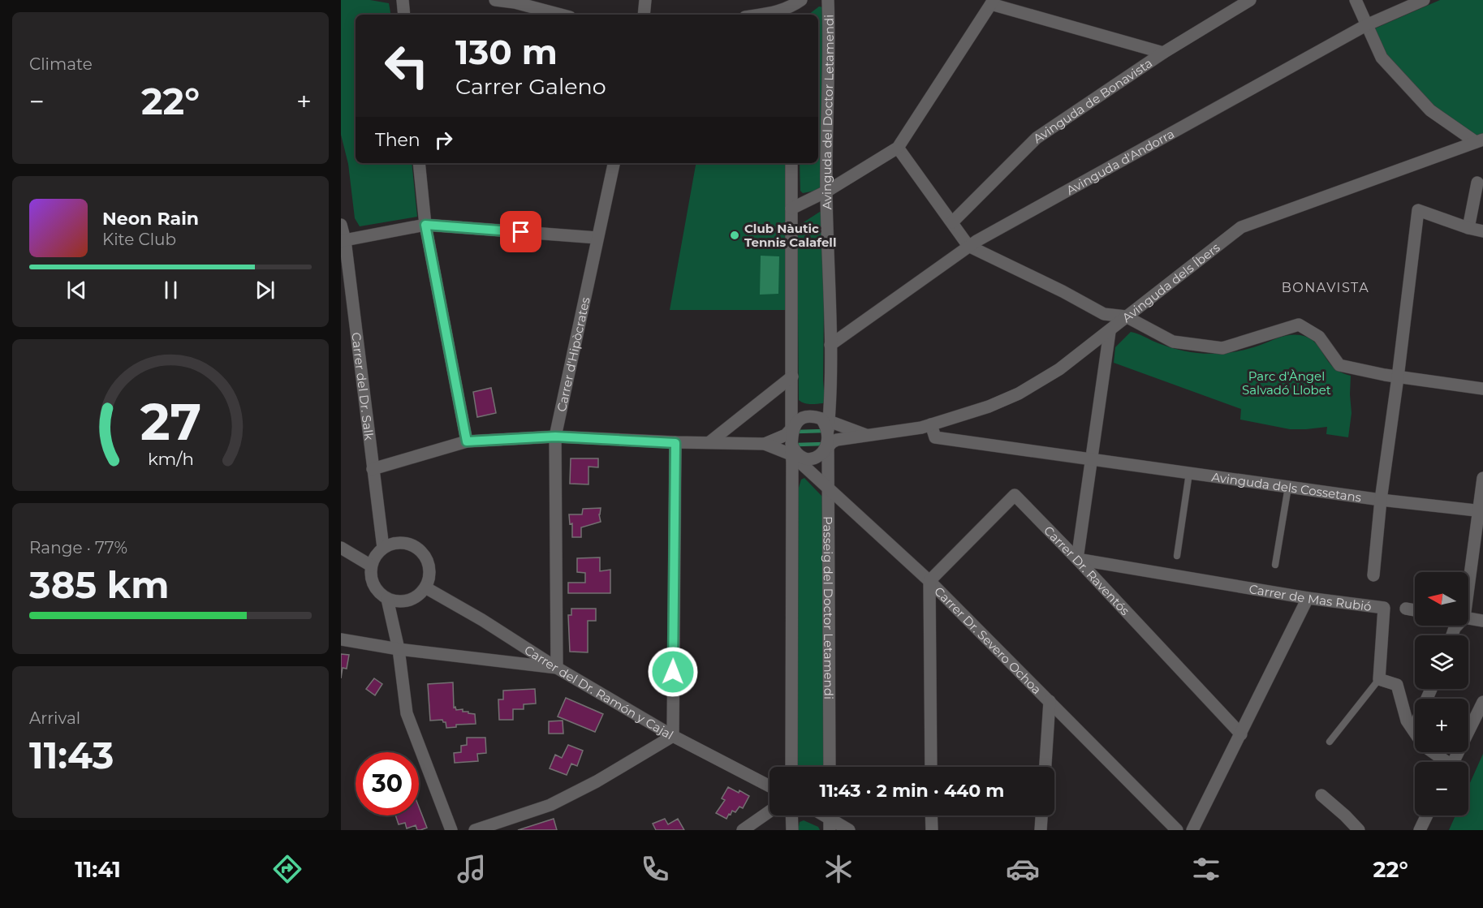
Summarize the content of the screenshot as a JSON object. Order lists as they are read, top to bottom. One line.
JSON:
{"streets":{"street":["Avinguda de Bonavista","Avinguda del Doctor Letamendi","Avinguda d'Andorra","Avinguda dels Íbers","Carrer d'Hipòcrates","Carrer del Dr. Salk","Avinguda dels Cossetans","Carrer Dr. Raventós","Carrer de Mas Rubió","Passeig del Doctor Letamendi","Carrer Dr. Severo Ochoa","Carrer del Dr. Ramón y Cajal"]},"crossings":[["Avinguda del Doctor Letamendi","Avinguda d'Andorra"],["Avinguda del Doctor Letamendi","Avinguda dels Íbers"],["Avinguda del Doctor Letamendi","Passeig del Doctor Letamendi"],["Avinguda dels Íbers","Avinguda dels Cossetans"],["Avinguda dels Íbers","Passeig del Doctor Letamendi"],["Carrer d'Hipòcrates","Carrer del Dr. Ramón y Cajal"],["Carrer del Dr. Salk","Carrer del Dr. Ramón y Cajal"],["Carrer Dr. Raventós","Carrer de Mas Rubió"],["Carrer Dr. Raventós","Carrer Dr. Severo Ochoa"],["Passeig del Doctor Letamendi","Carrer Dr. Severo Ochoa"]],"districts":["BONAVISTA"],"parks":["Parc d'Àngel Salvadó Llobet"],"places":["Club Nàutic Tennis Calafell"],"north":"left","page":{"tile":["Climate",["Range · 77%","385 km"],["Arrival","11:43"]],"turn":["130 m","Carrer Galeno"],"heat":["−","22°","+"],"then":"Then","song":["Neon Rain","Kite Club"],"map_buttons":["+","−"],"limit":"30","trip":"11:43 · 2 min · 440 m","tabs":["11:41","22°"],"gauge":["27","km/h"]}}
